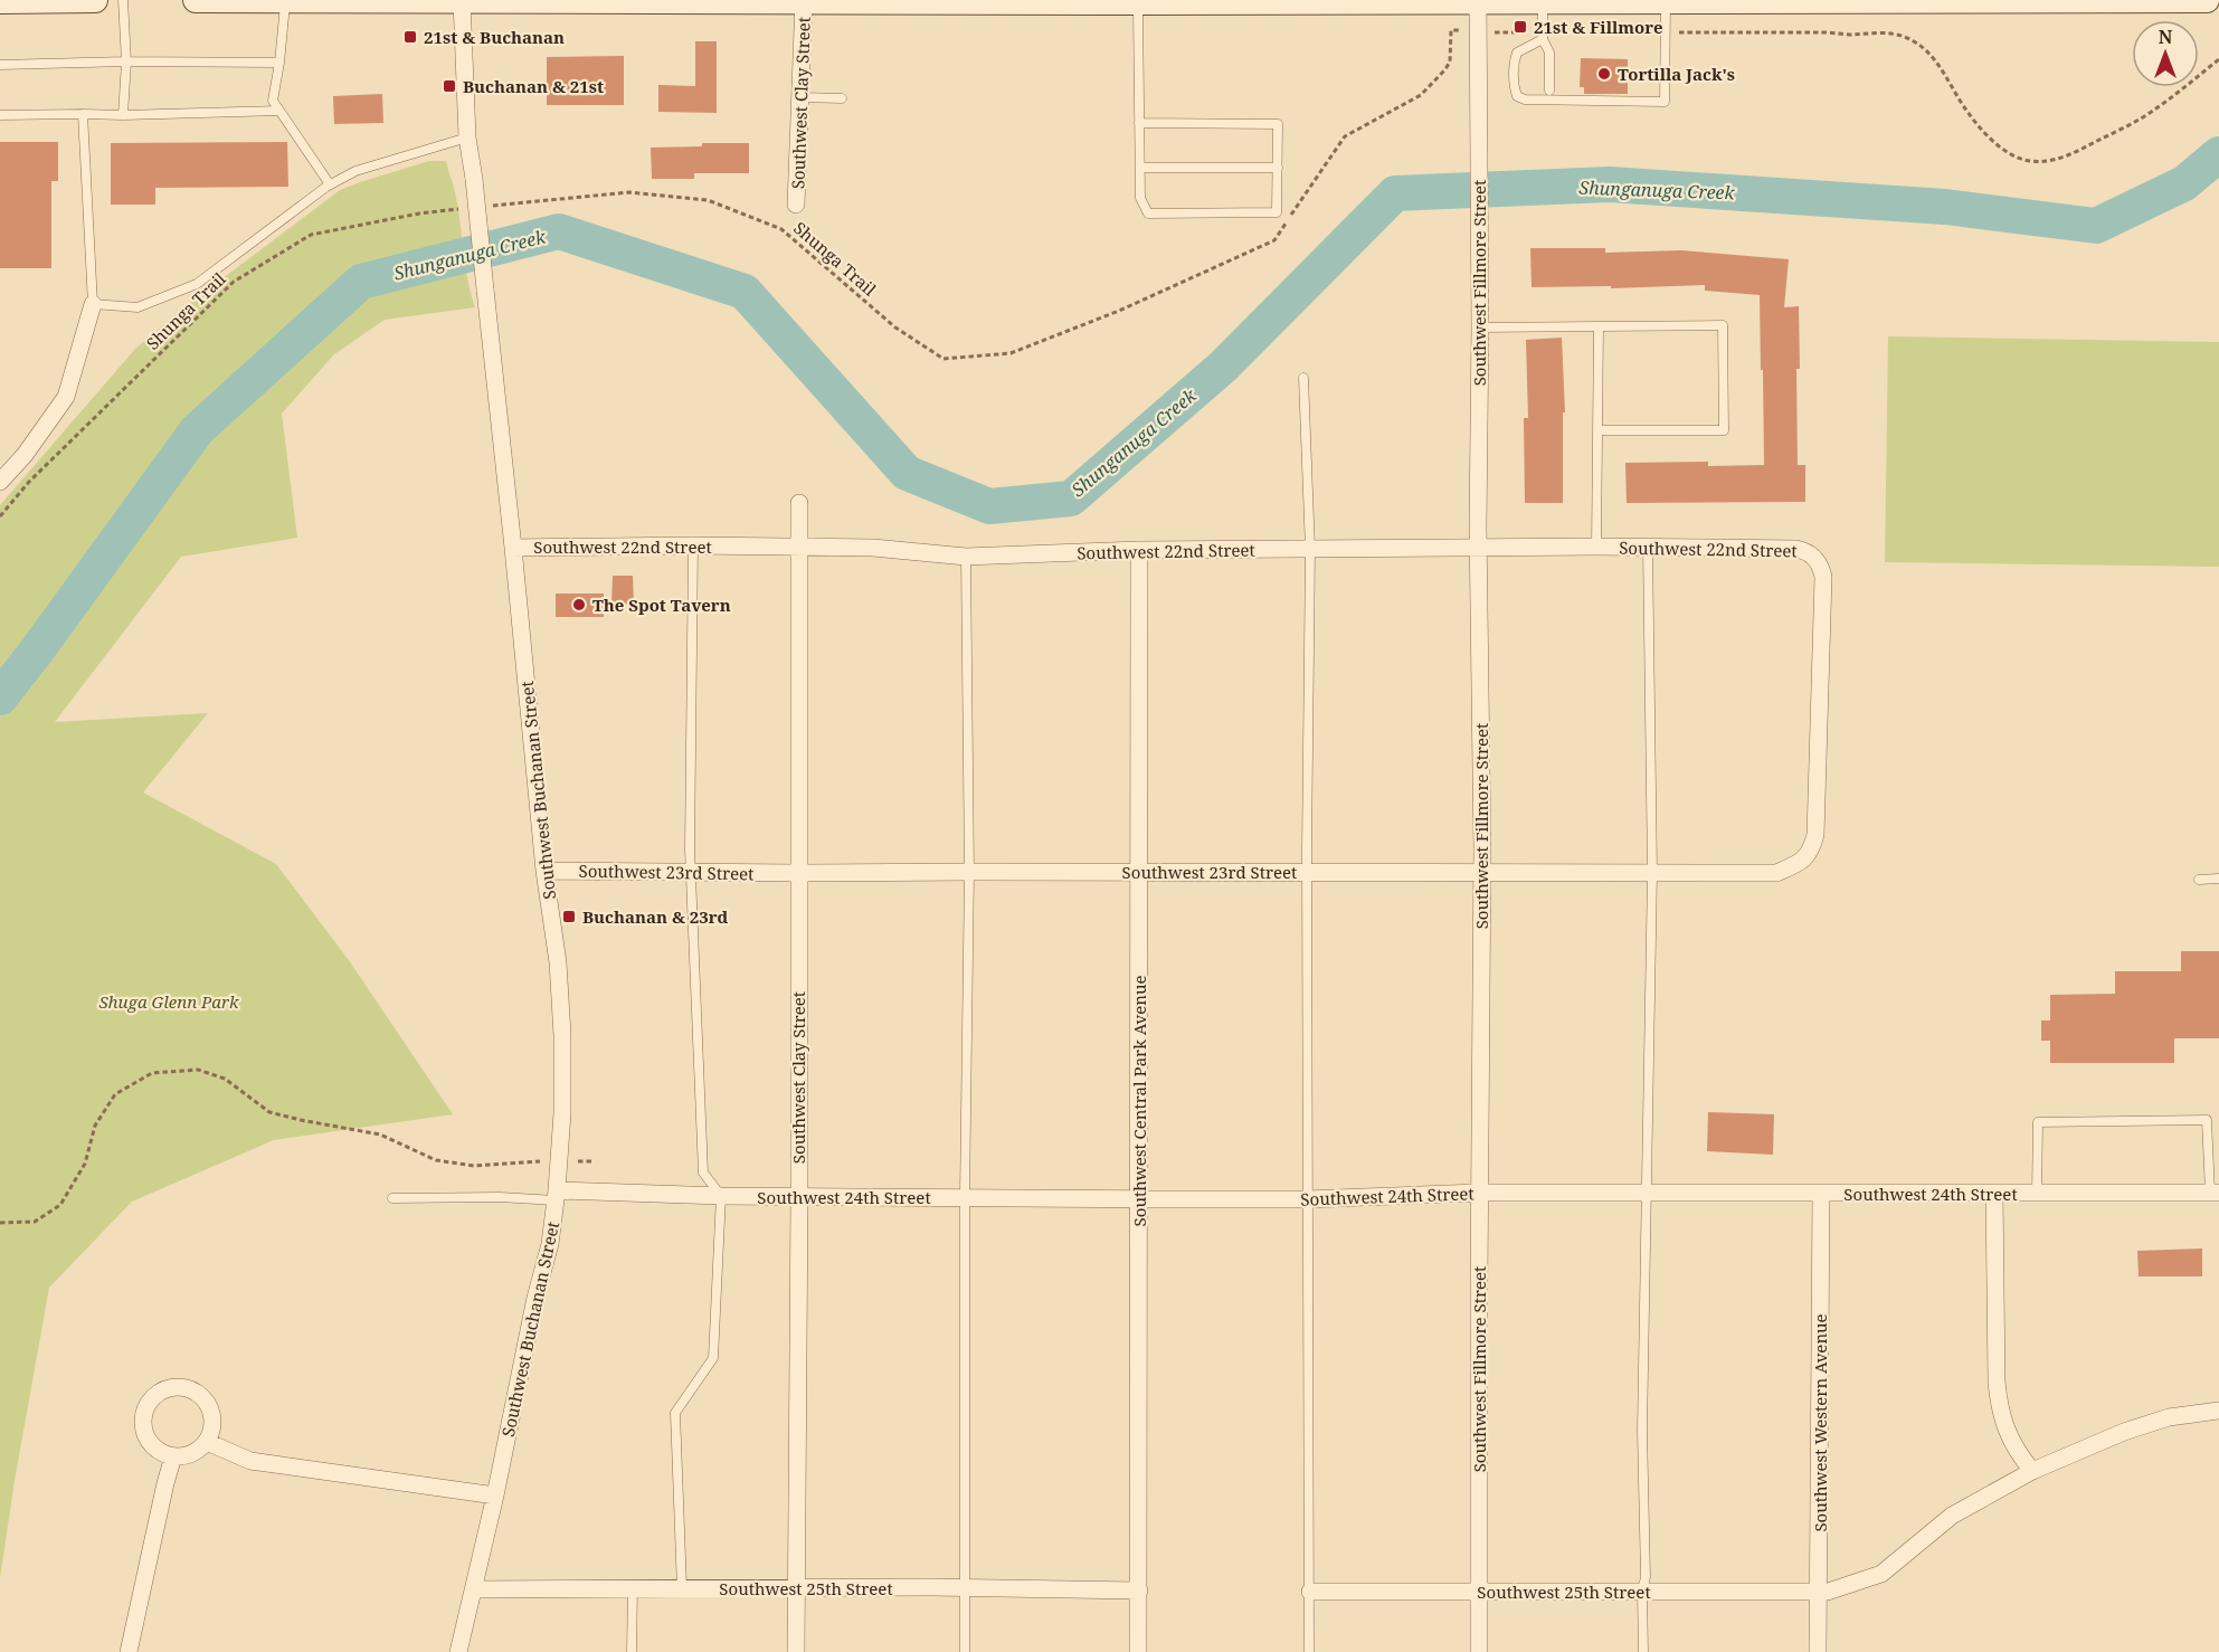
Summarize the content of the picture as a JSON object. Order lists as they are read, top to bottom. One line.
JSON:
{"streets":{"street":["Southwest Clay Street","Southwest Fillmore Street","Southwest 22nd Street","Southwest Buchanan Street","Southwest 23rd Street","Southwest Central Park Avenue","Southwest 24th Street","Southwest Western Avenue","Southwest 25th Street"],"path":["Shunga Trail"]},"crossings":[["Southwest Clay Street","Southwest 22nd Street"],["Southwest Clay Street","Southwest 23rd Street"],["Southwest Clay Street","Southwest 24th Street"],["Southwest Clay Street","Southwest 25th Street"],["Southwest Fillmore Street","Southwest 22nd Street"],["Southwest Fillmore Street","Southwest 23rd Street"],["Southwest Fillmore Street","Southwest 24th Street"],["Southwest Fillmore Street","Southwest 25th Street"],["Southwest 22nd Street","Southwest Buchanan Street"],["Southwest 22nd Street","Southwest 23rd Street"],["Southwest 22nd Street","Southwest Central Park Avenue"],["Southwest Buchanan Street","Southwest 23rd Street"],["Southwest Buchanan Street","Southwest 24th Street"],["Southwest Buchanan Street","Southwest 25th Street"],["Southwest 23rd Street","Southwest Central Park Avenue"],["Southwest Central Park Avenue","Southwest 24th Street"],["Southwest Central Park Avenue","Southwest 25th Street"],["Southwest 24th Street","Southwest Western Avenue"],["Southwest Western Avenue","Southwest 25th Street"]],"water":["Shunganuga Creek"],"parks":["Shuga Glenn Park"],"places":{"transit":["21st & Fillmore","21st & Buchanan","Buchanan & 21st","Buchanan & 23rd"],"other":["Tortilla Jack's","The Spot Tavern"]},"north":"top"}
